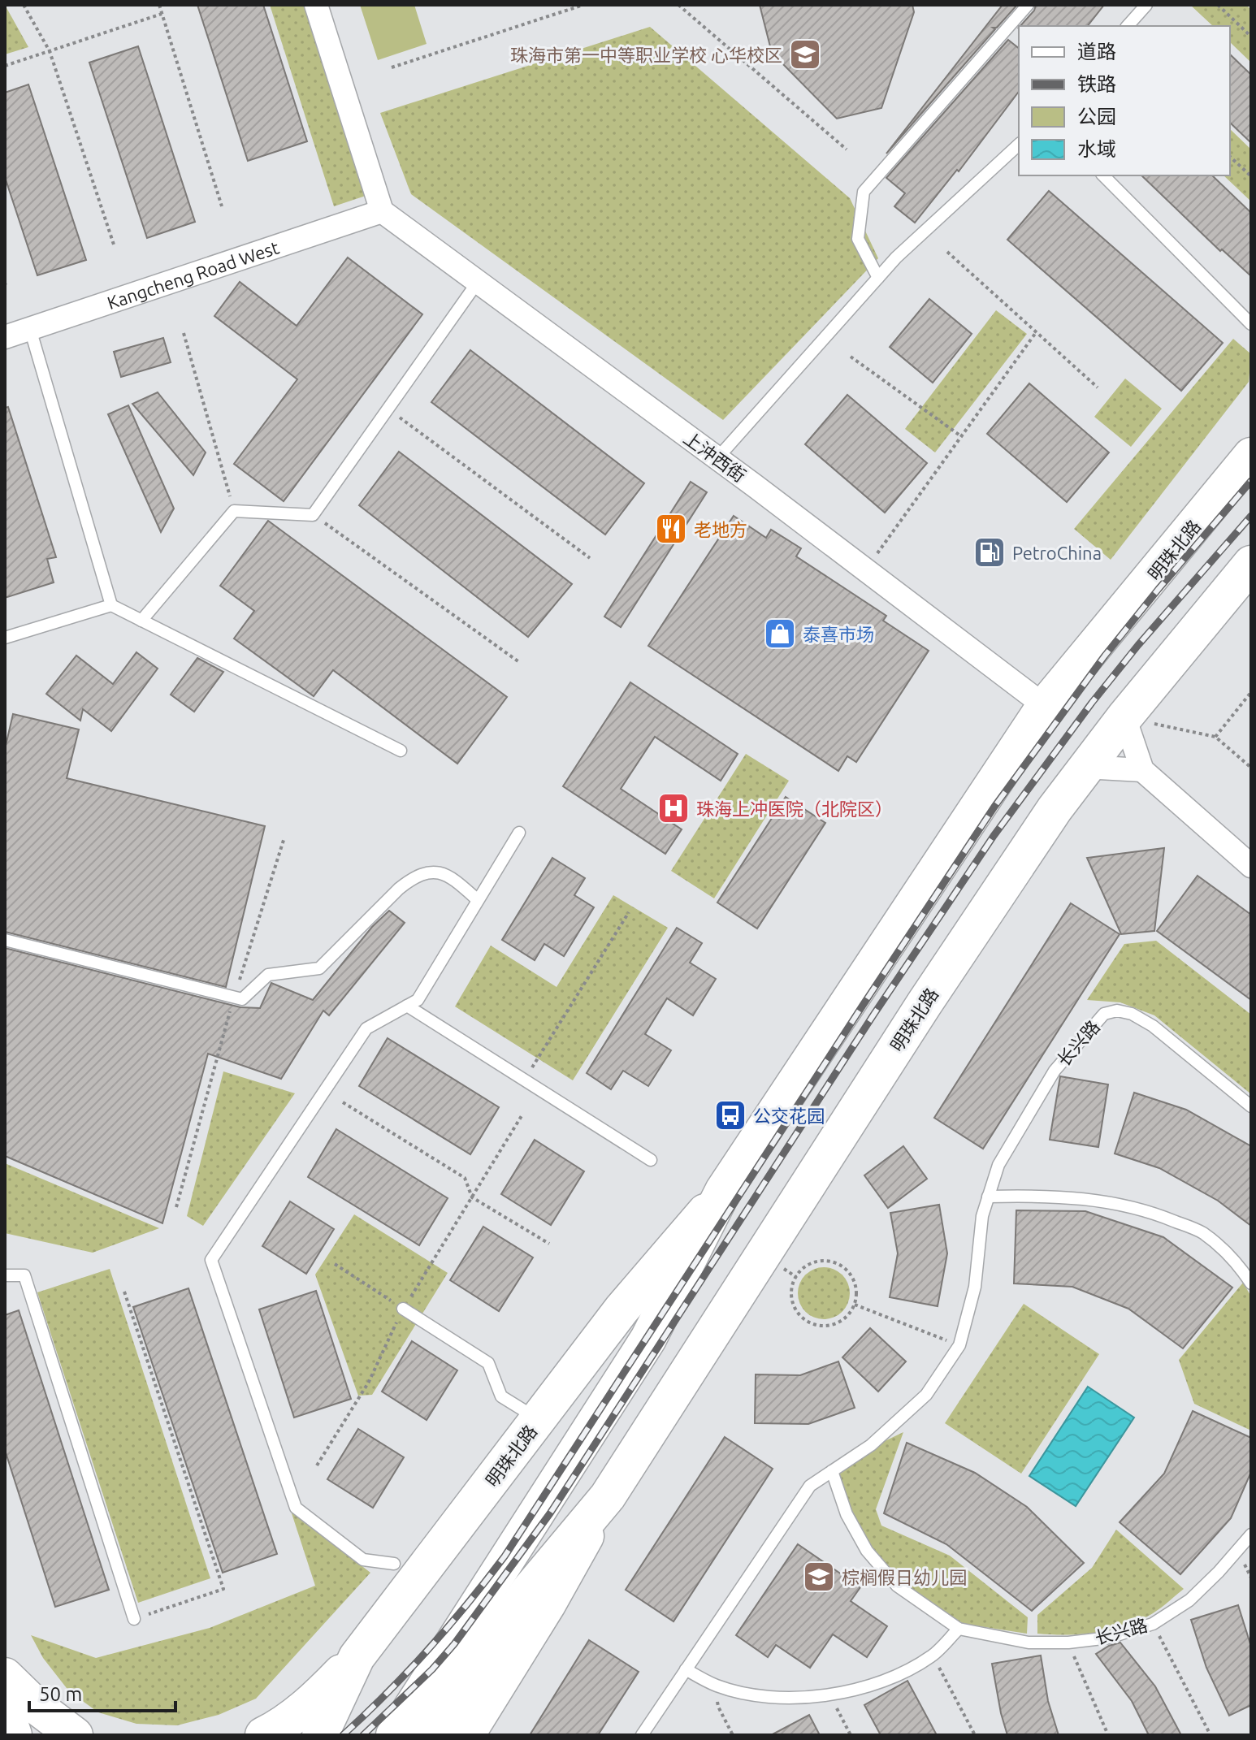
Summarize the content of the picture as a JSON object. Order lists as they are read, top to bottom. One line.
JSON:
{"streets":{"main road":["明珠北路"],"street":["Kangcheng Road West","上沖西街"],"lane":["长兴路"]},"crossings":[["Kangcheng Road West","上沖西街"],["上沖西街","明珠北路"]],"places":{"school or university":["珠海市第一中等职业学校 心华校区","棕榈假日幼儿园"],"restaurant":["老地方"],"fuel station":["PetroChina"],"shop":["泰喜市场"],"hospital":["珠海上冲医院（北院区）"],"bus stop":["公交花园"]},"legend":["道路","铁路","公园","水域"],"scale_bar":"50 m"}
